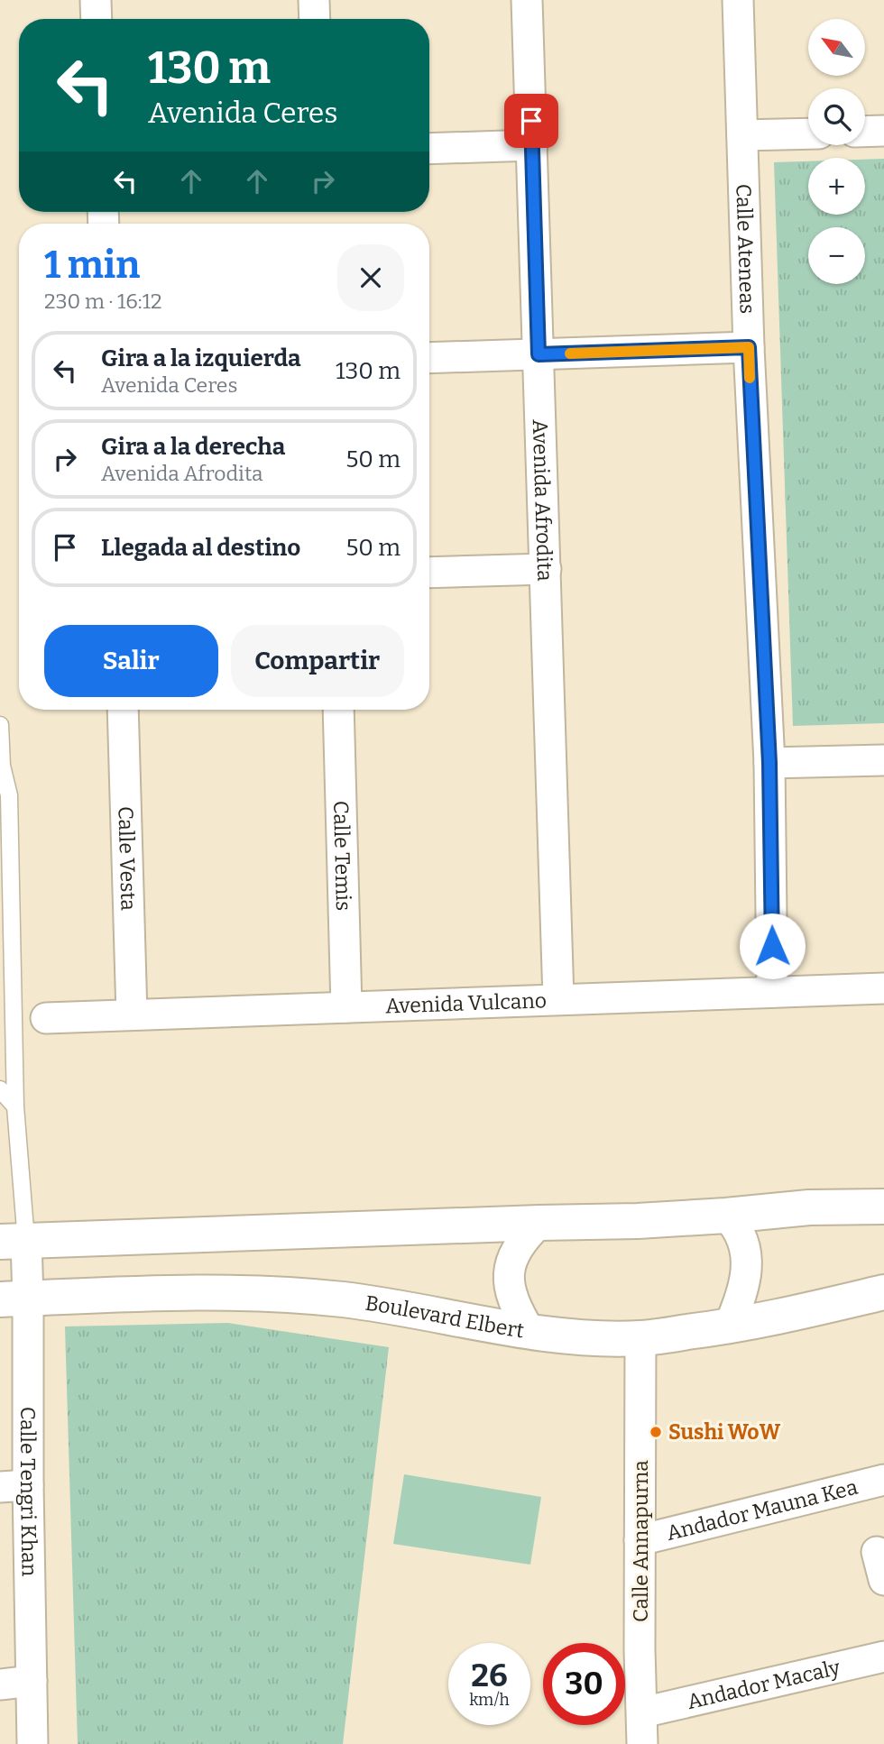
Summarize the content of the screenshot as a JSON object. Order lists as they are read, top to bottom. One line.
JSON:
{"streets":{"street":["Calle Ateneas","Avenida Afrodita","Calle Temis","Calle Vesta","Avenida Vulcano","Boulevard Elbert","Calle Tengri Khan","Andador Mauna Kea","Calle Annapurna","Andador Macaly"]},"crossings":[["Calle Ateneas","Avenida Vulcano"],["Avenida Afrodita","Avenida Vulcano"],["Calle Temis","Avenida Vulcano"],["Calle Vesta","Avenida Vulcano"],["Boulevard Elbert","Calle Tengri Khan"],["Boulevard Elbert","Calle Annapurna"],["Andador Mauna Kea","Calle Annapurna"],["Calle Annapurna","Andador Macaly"]],"places":["Sushi WoW"],"north":"top left","page":{"map_buttons":["+","−"],"turn":["130 m","Avenida Ceres"],"heading":["1 min","230 m · 16:12"],"list":[{"name":"Gira a la izquierda","note":"Avenida Ceres","value":"130 m"},{"name":"Gira a la derecha","note":"Avenida Afrodita","value":"50 m"},{"name":"Llegada al destino","value":"50 m"}],"buttons":["Salir","Compartir"],"speed":"26 km/h","limit":"30"}}
